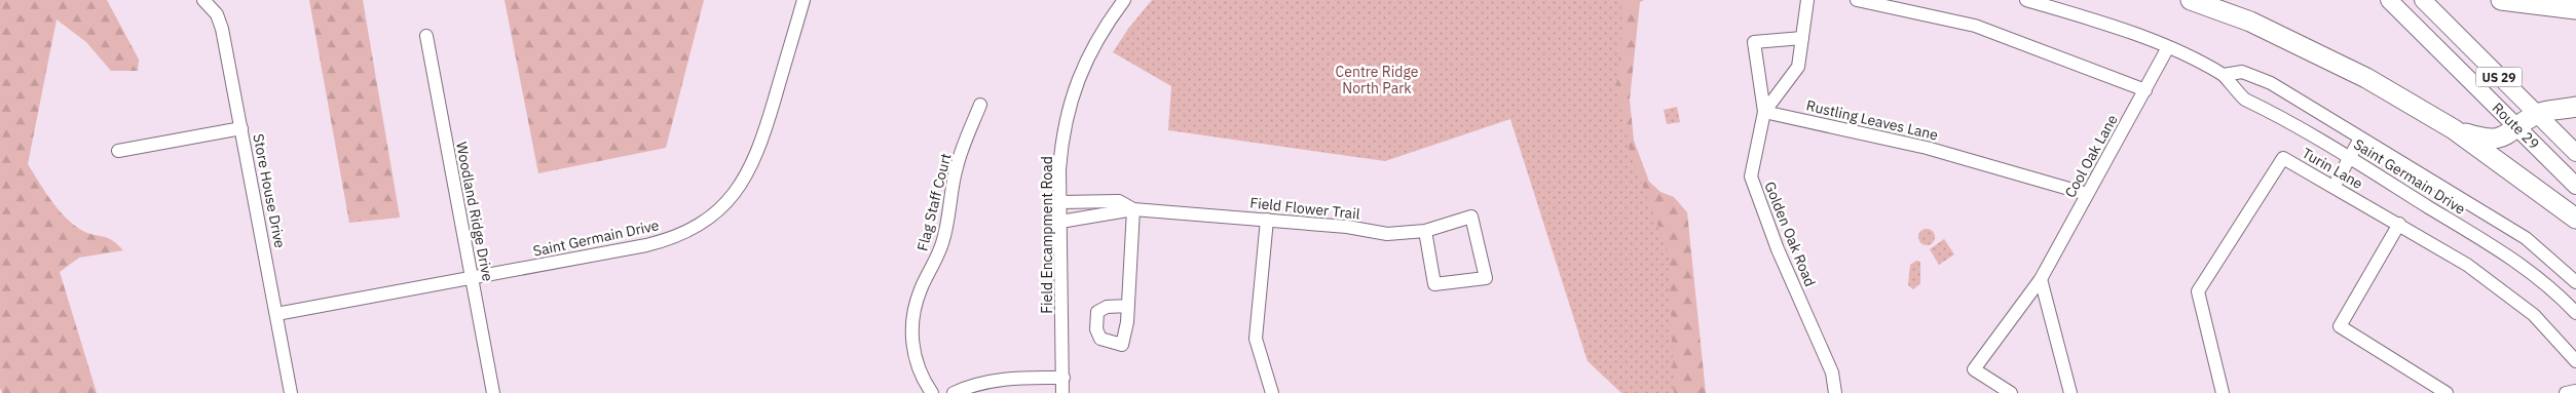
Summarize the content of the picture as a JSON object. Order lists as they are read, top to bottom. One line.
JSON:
{"streets":{"main road":["US 29","Route 29"],"street":["Rustling Leaves Lane","Cool Oak Lane","Turin Lane","Saint Germain Drive","Store House Drive","Flag Staff Court","Field Flower Trail","Woodland Ridge Drive","Golden Oak Road","Field Encampment Road"]},"crossings":[["Rustling Leaves Lane","Cool Oak Lane"],["Rustling Leaves Lane","Golden Oak Road"],["Cool Oak Lane","Saint Germain Drive"],["Saint Germain Drive","Store House Drive"],["Saint Germain Drive","Woodland Ridge Drive"],["Field Flower Trail","Field Encampment Road"]],"parks":["Centre Ridge North Park"]}
